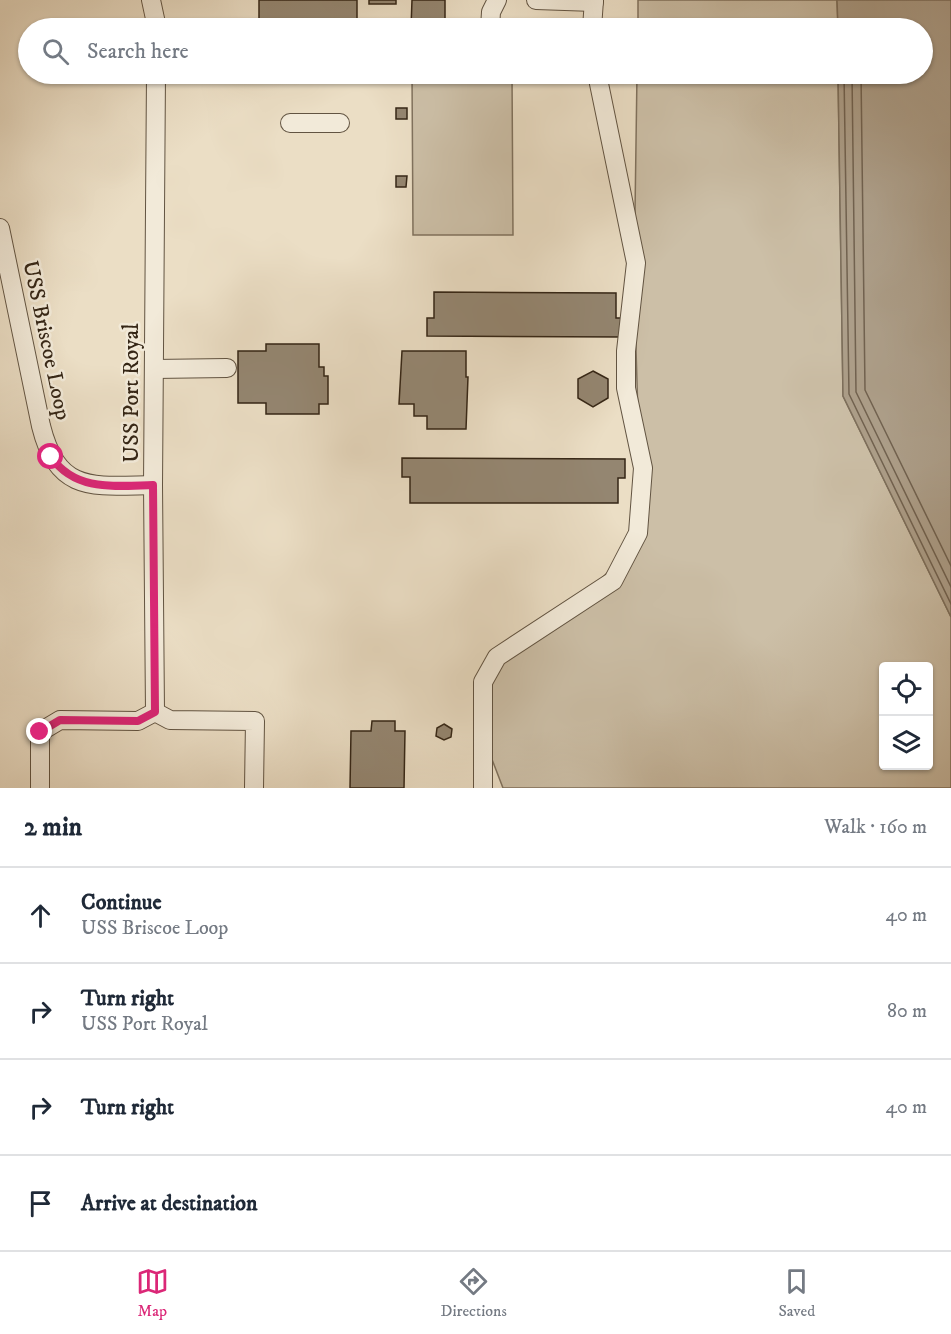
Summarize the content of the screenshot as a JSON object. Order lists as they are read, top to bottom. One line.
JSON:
{"streets":{"street":["USS Briscoe Loop","USS Port Royal"]},"crossings":[["USS Briscoe Loop","USS Port Royal"]],"page":{"search":"Search here","heading":["2 min","Walk · 160 m"],"list":[["Continue","USS Briscoe Loop","40 m"],["Turn right","USS Port Royal","80 m"],["Turn right","40 m"],"Arrive at destination"],"nav":["Map","Directions","Saved"]}}
